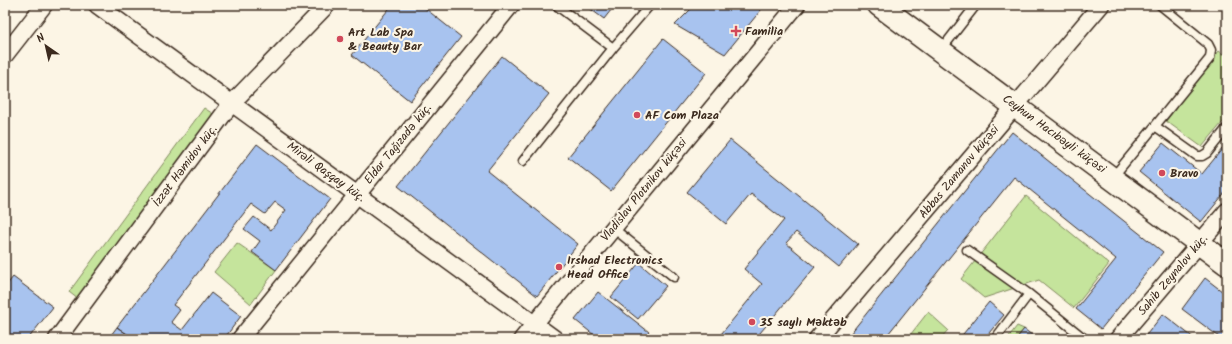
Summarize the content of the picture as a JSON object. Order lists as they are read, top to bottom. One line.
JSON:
{"streets":{"main road":["Ceyhun Hacıbəyli küçəsi"],"street":["Eldar Tağızadə küç.","İzzət Həmidov küç.","Mirəli Qaşqay küç.","Abbas Zamanov küçəsi","Vladislav Plotnikov küçəsi","Sahib Zeynalov küç."]},"crossings":[["Ceyhun Hacıbəyli küçəsi","Abbas Zamanov küçəsi"],["Ceyhun Hacıbəyli küçəsi","Sahib Zeynalov küç."],["Eldar Tağızadə küç.","Mirəli Qaşqay küç."],["İzzət Həmidov küç.","Mirəli Qaşqay küç."],["Mirəli Qaşqay küç.","Vladislav Plotnikov küçəsi"]],"places":{"health":["Familia"],"other":["Art Lab Spa & Beauty Bar","AF Com Plaza","Bravo","Irshad Electronics Head Office","35 saylı Məktəb"]},"north":"top left"}
